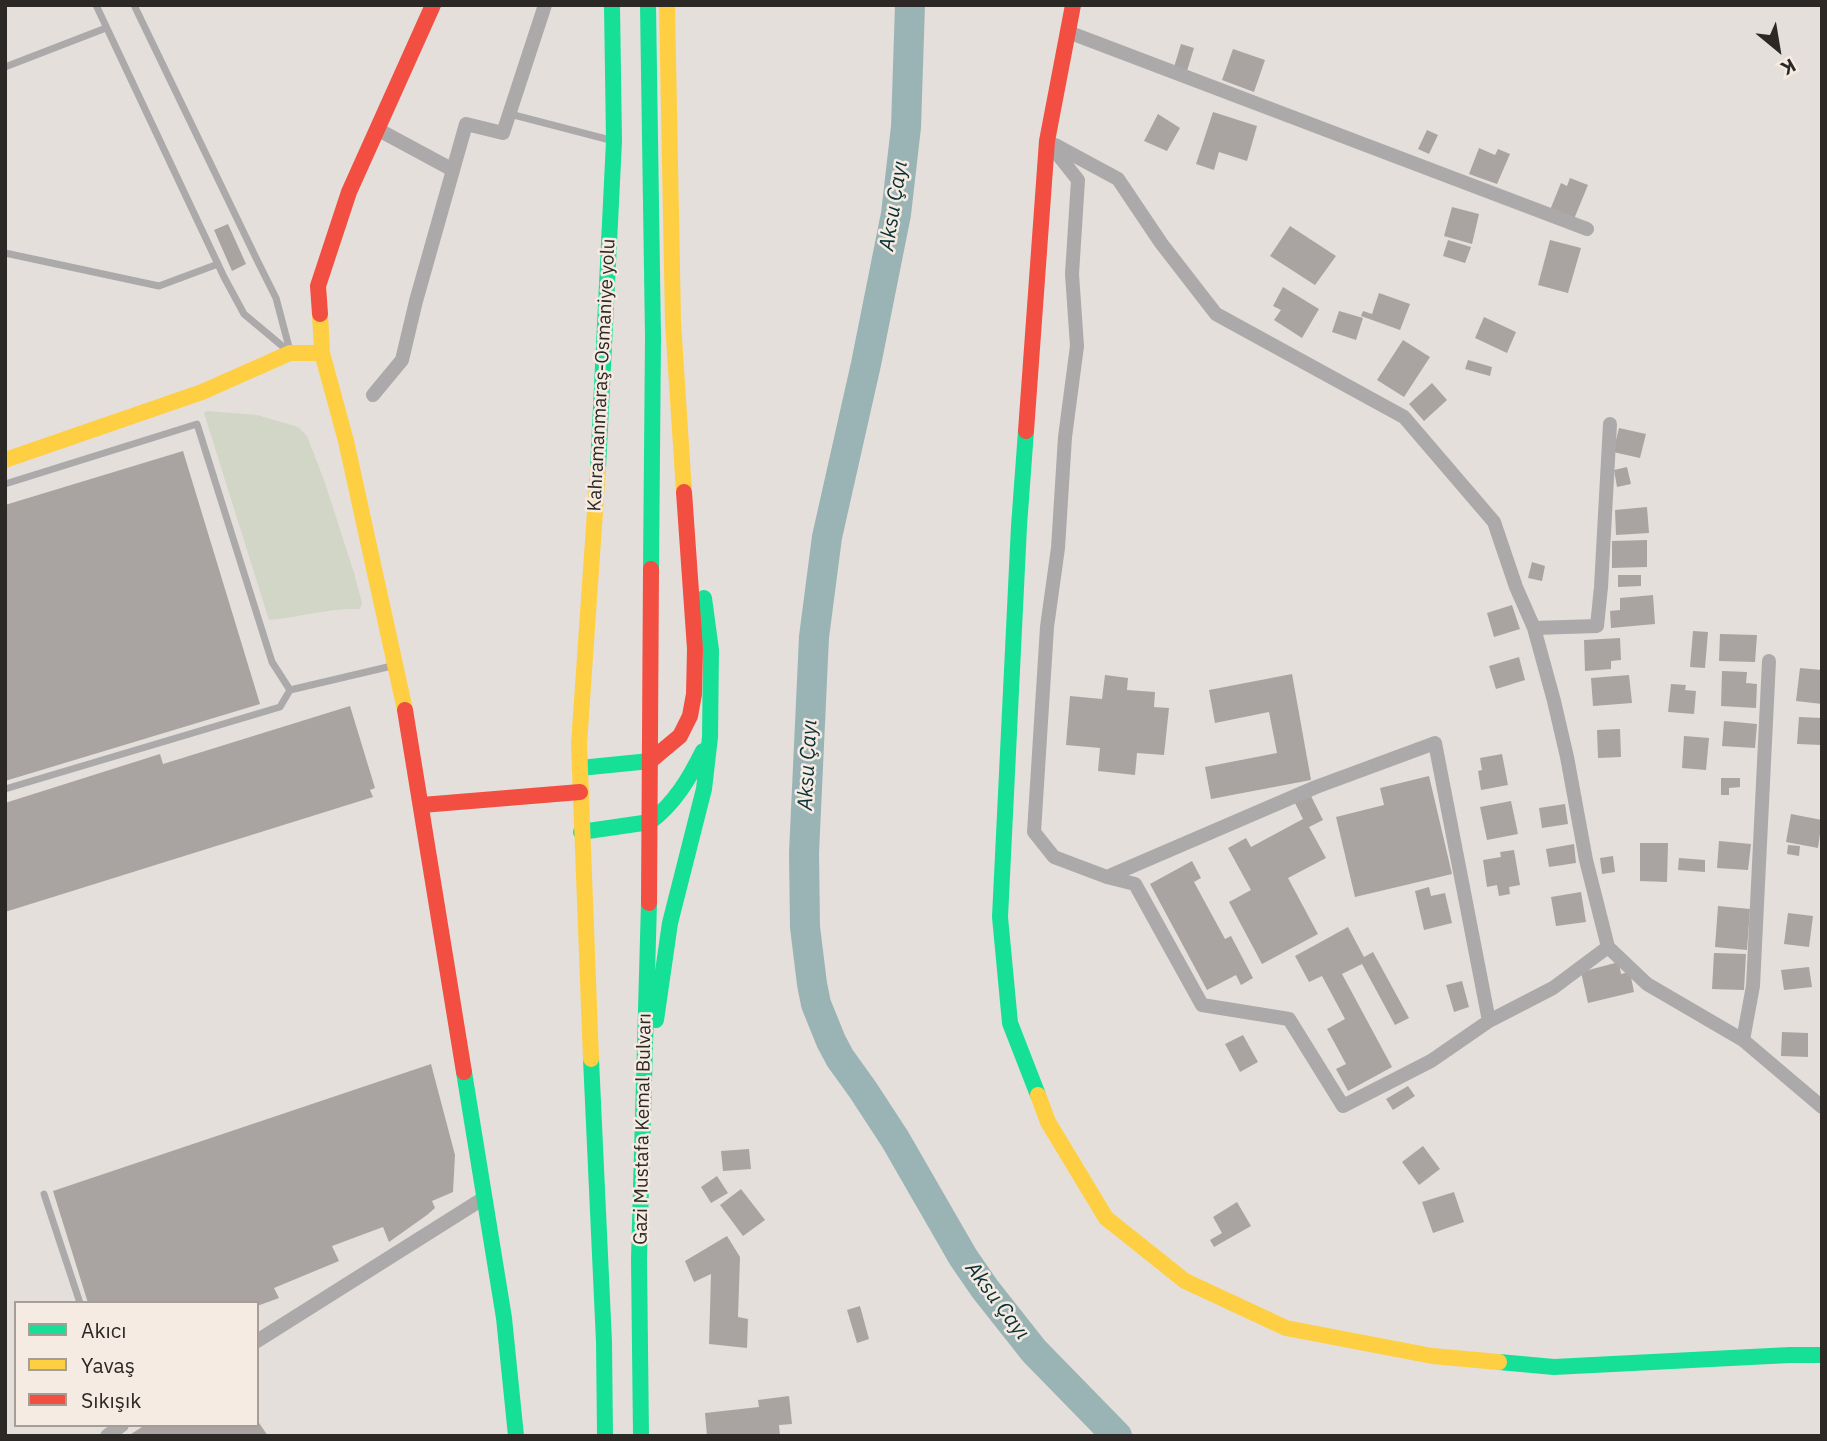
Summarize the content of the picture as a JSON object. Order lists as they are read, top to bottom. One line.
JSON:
{"streets":{"main road":["Kahramanmaraş-Osmaniye yolu","Gazi Mustafa Kemal Bulvarı"]},"water":["Aksu Çayı"],"legend":["Akıcı","Yavaş","Sıkışık"],"north":"bottom right"}
